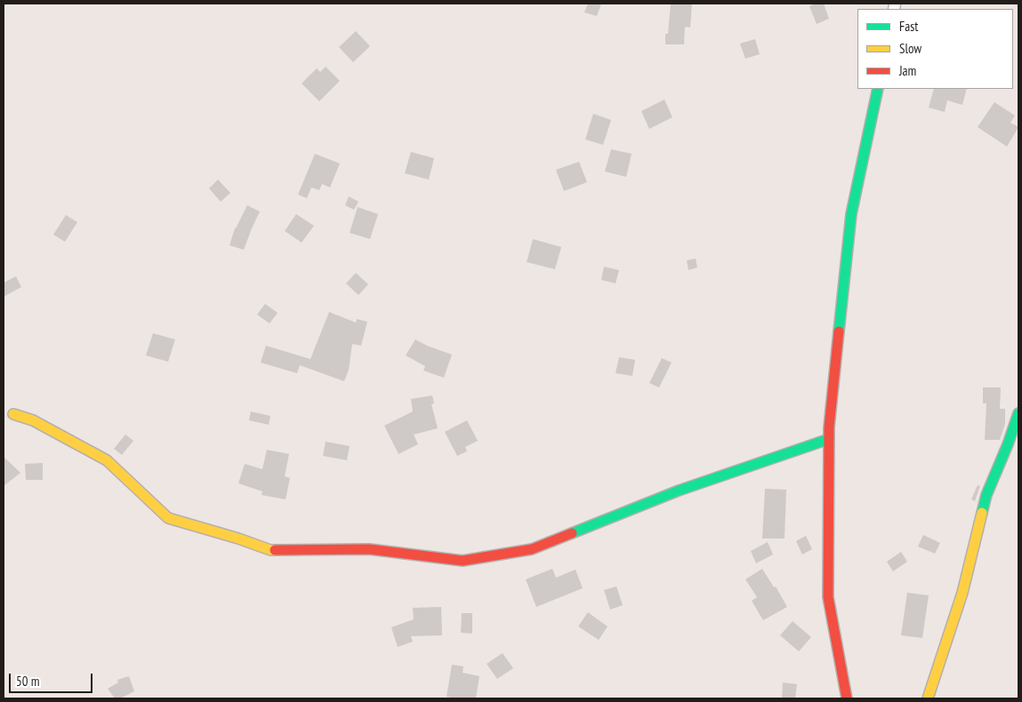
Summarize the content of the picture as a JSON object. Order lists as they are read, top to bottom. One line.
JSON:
{"legend":["Fast","Slow","Jam"],"scale_bar":"50 m"}
